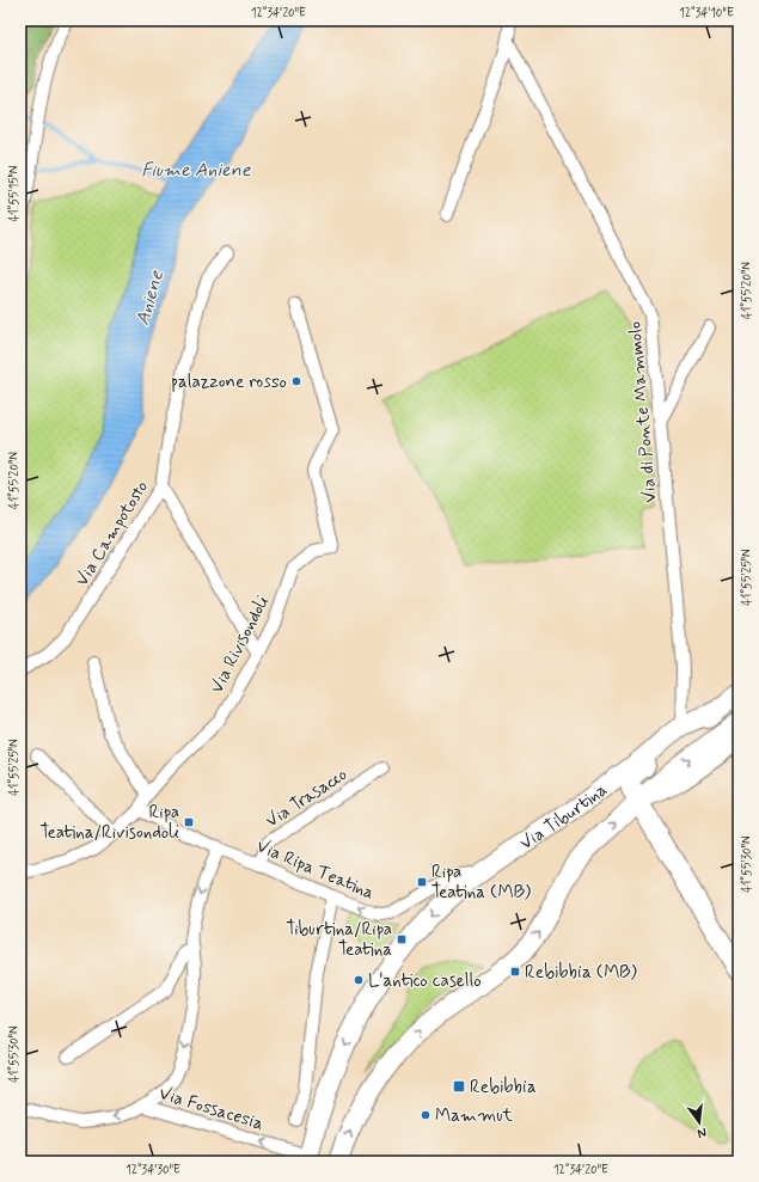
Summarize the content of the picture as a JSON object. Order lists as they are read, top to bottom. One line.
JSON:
{"streets":{"main road":["Via Tiburtina"],"street":["Via di Ponte Mammolo","Via Campotosto","Via Rivisondoli","Via Trasacco","Via Ripa Teatina","Via Fossacesia"]},"crossings":[["Via di Ponte Mammolo","Via Tiburtina"],["Via Rivisondoli","Via Ripa Teatina"],["Via Trasacco","Via Ripa Teatina"],["Via Tiburtina","Via Ripa Teatina"],["Via Tiburtina","Via Fossacesia"]],"one_way":["Via Ripa Teatina","Via Fossacesia"],"water":["Fiume Aniene","Aniene"],"places":{"other":["palazzone rosso","L'antico casello","Mammut"],"transit":["Ripa Teatina/Rivisondoli","Ripa Teatina (MB)","Tiburtina/Ripa Teatina","Rebibbia (MB)","Rebibbia"]},"north":"bottom","coordinates":["12°34'20\"E","12°34'10\"E","41°55'15\"N","41°55'20\"N","41°55'25\"N","41°55'30\"N","12°34'30\"E"]}
